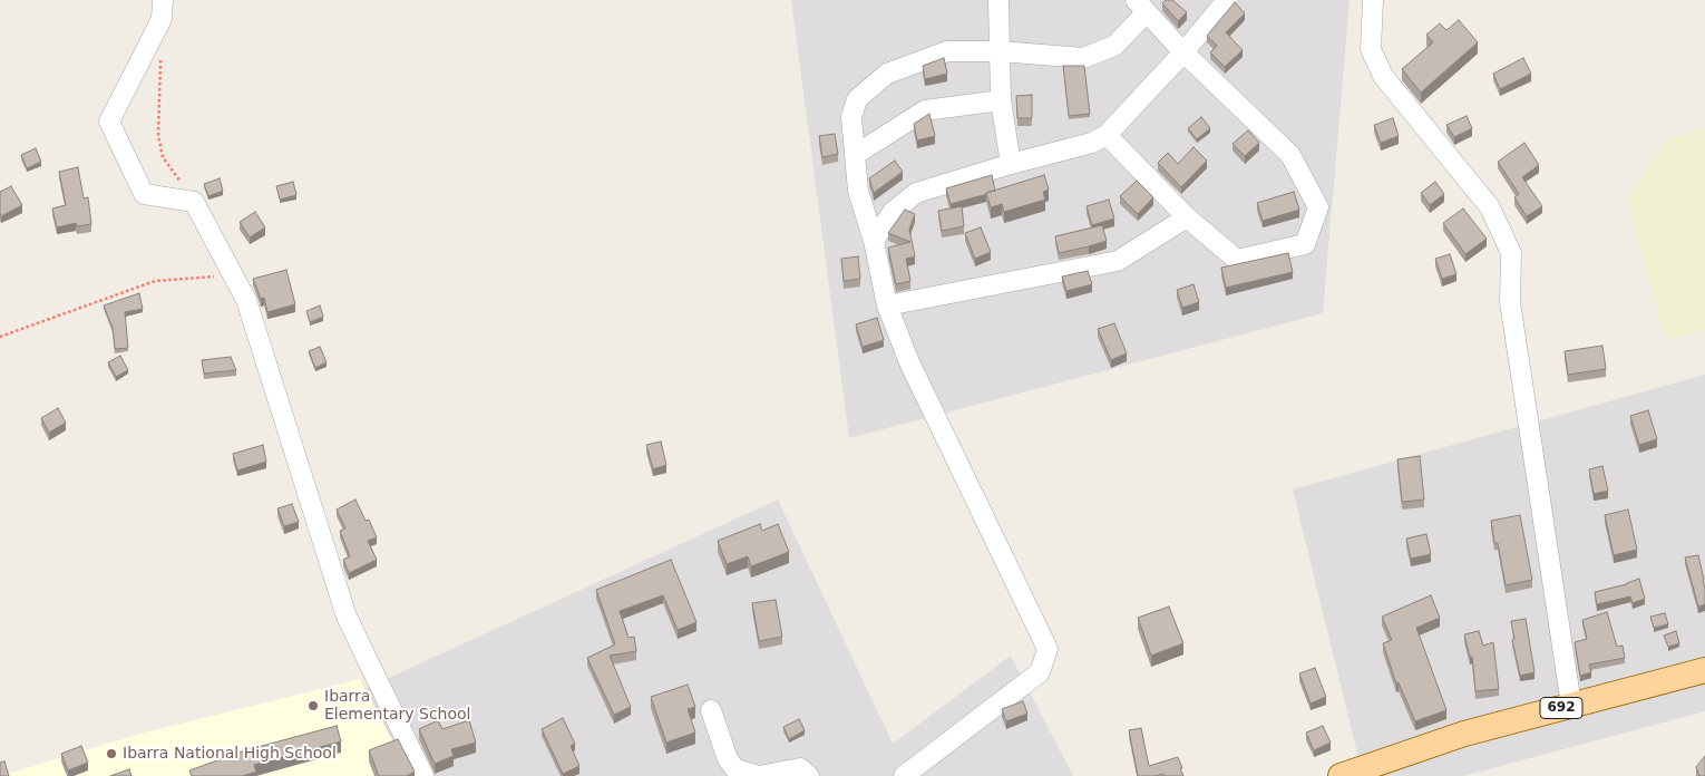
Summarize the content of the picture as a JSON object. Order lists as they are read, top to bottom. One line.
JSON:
{"streets":{"main road":["692"]},"places":["Ibarra Elementary School","Ibarra National High School"]}
